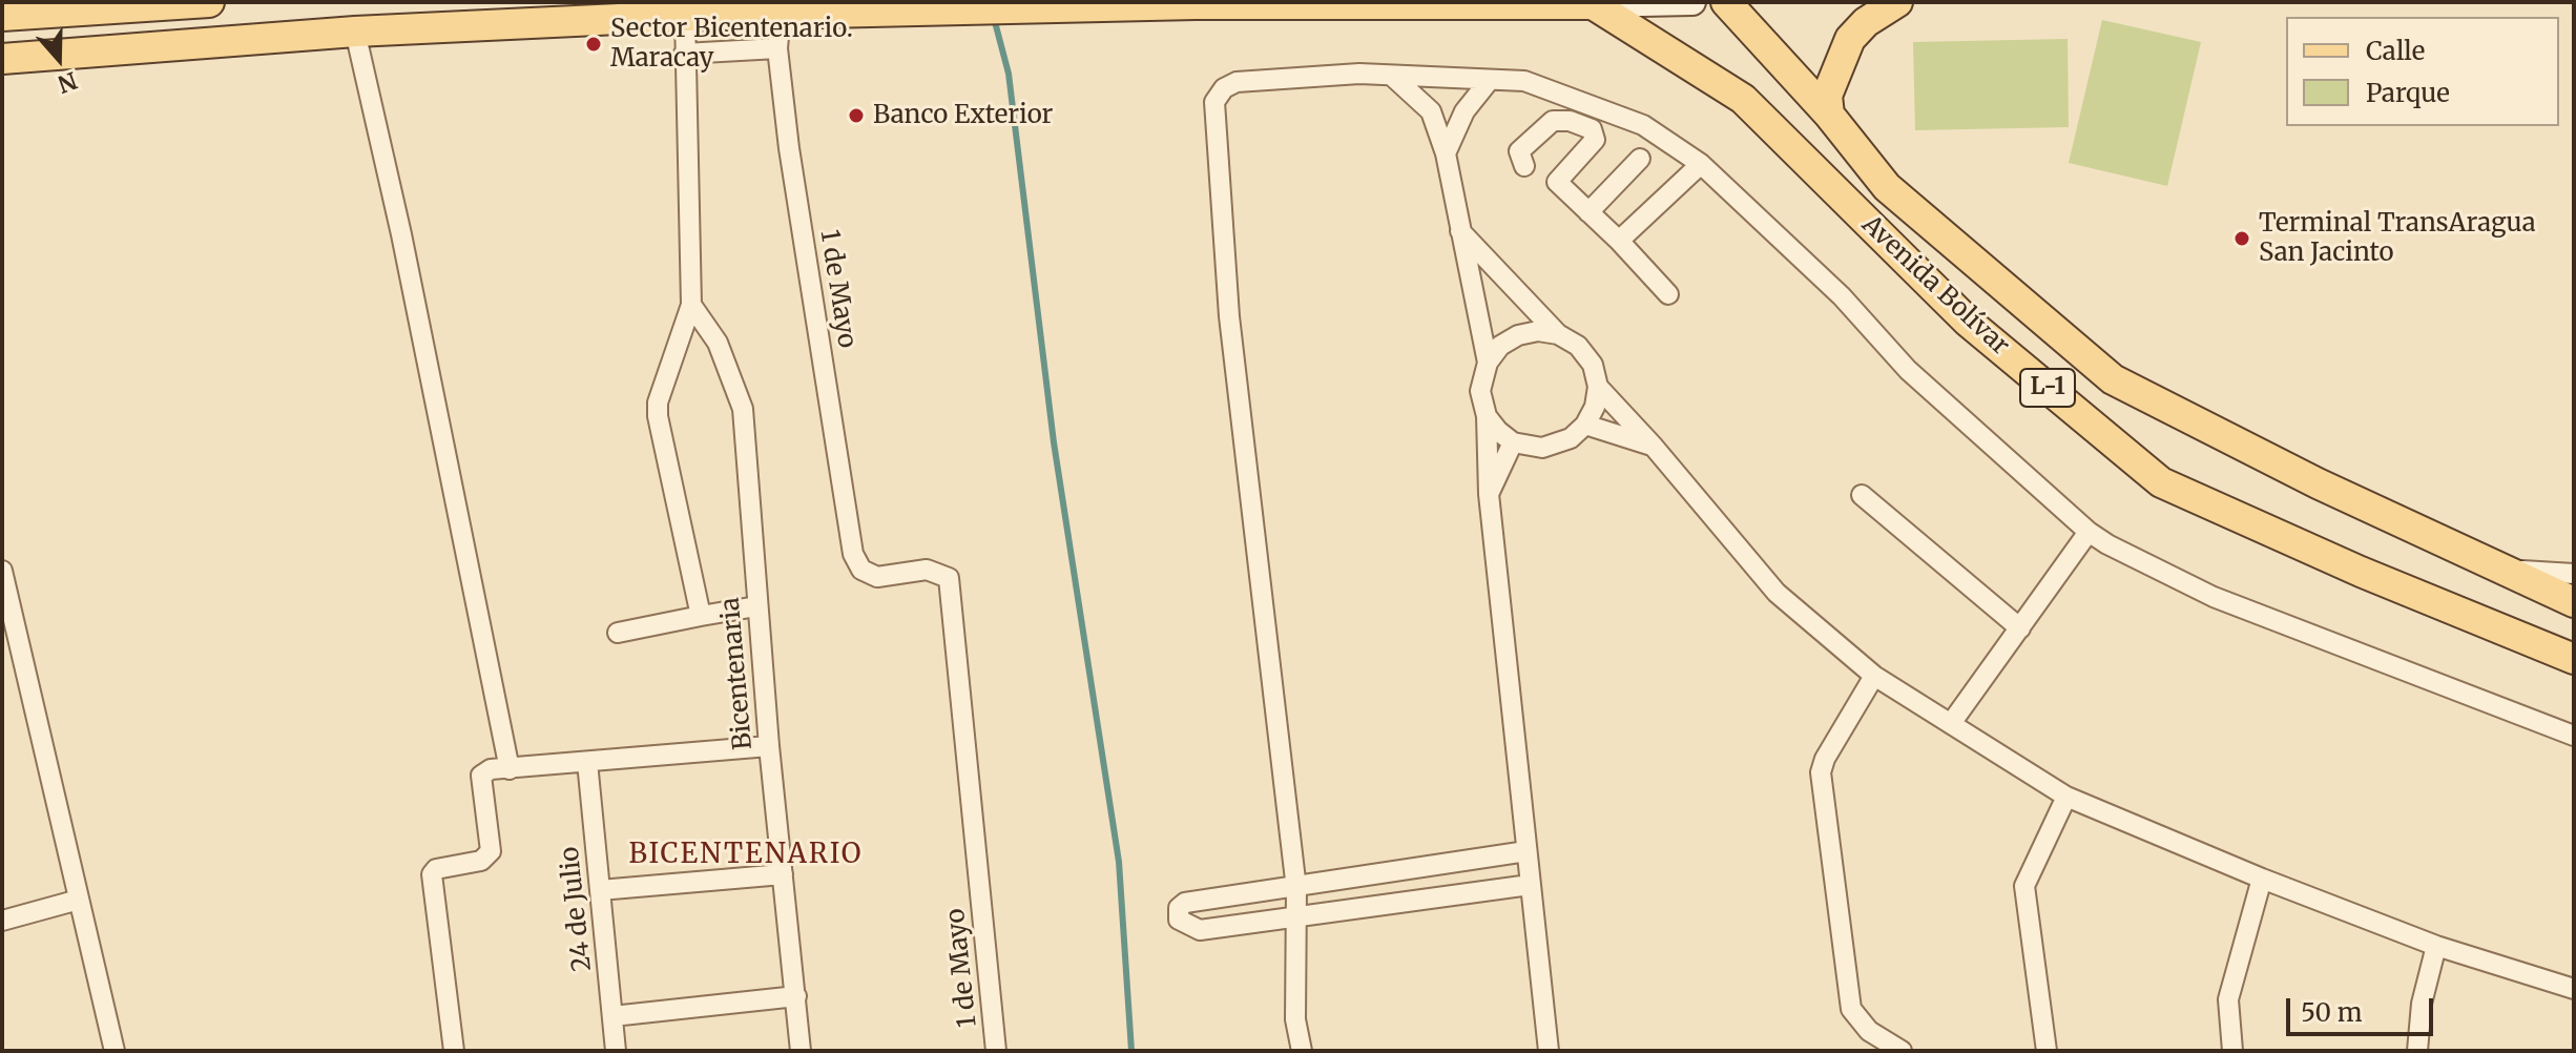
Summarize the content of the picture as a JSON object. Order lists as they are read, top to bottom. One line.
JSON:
{"streets":{"main road":["Avenida Bolívar","L-1"],"street":["1 de Mayo","Bicentenaria","24 de Julio"]},"districts":["BICENTENARIO"],"places":["Sector Bicentenario. Maracay","Banco Exterior","Terminal TransAragua San Jacinto"],"legend":["Calle","Parque"],"scale_bar":"50 m","north":"bottom"}
